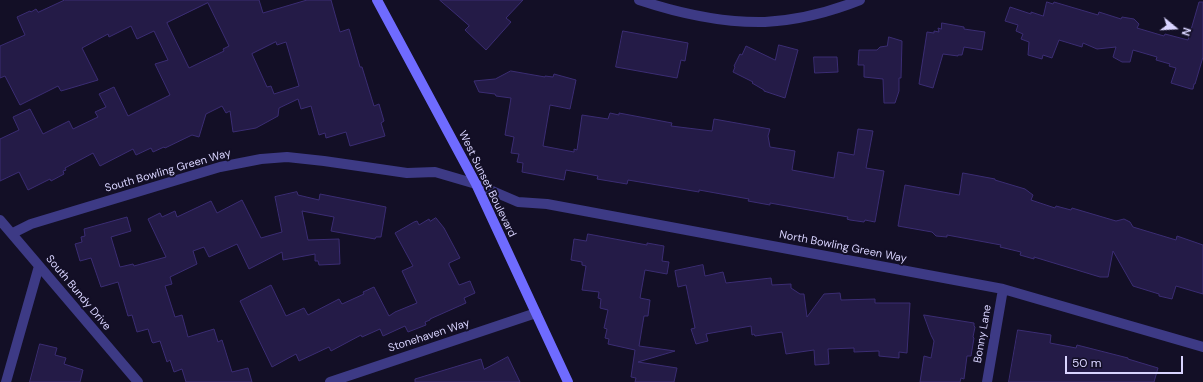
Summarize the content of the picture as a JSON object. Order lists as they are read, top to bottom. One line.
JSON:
{"streets":{"main road":["West Sunset Boulevard"],"street":["South Bowling Green Way","North Bowling Green Way","South Bundy Drive","Bonny Lane","Stonehaven Way"]},"crossings":[["South Bowling Green Way","West Sunset Boulevard"],["South Bowling Green Way","North Bowling Green Way"],["South Bowling Green Way","South Bundy Drive"],["West Sunset Boulevard","North Bowling Green Way"],["West Sunset Boulevard","Stonehaven Way"],["North Bowling Green Way","Bonny Lane"]],"scale_bar":"50 m","north":"right"}
